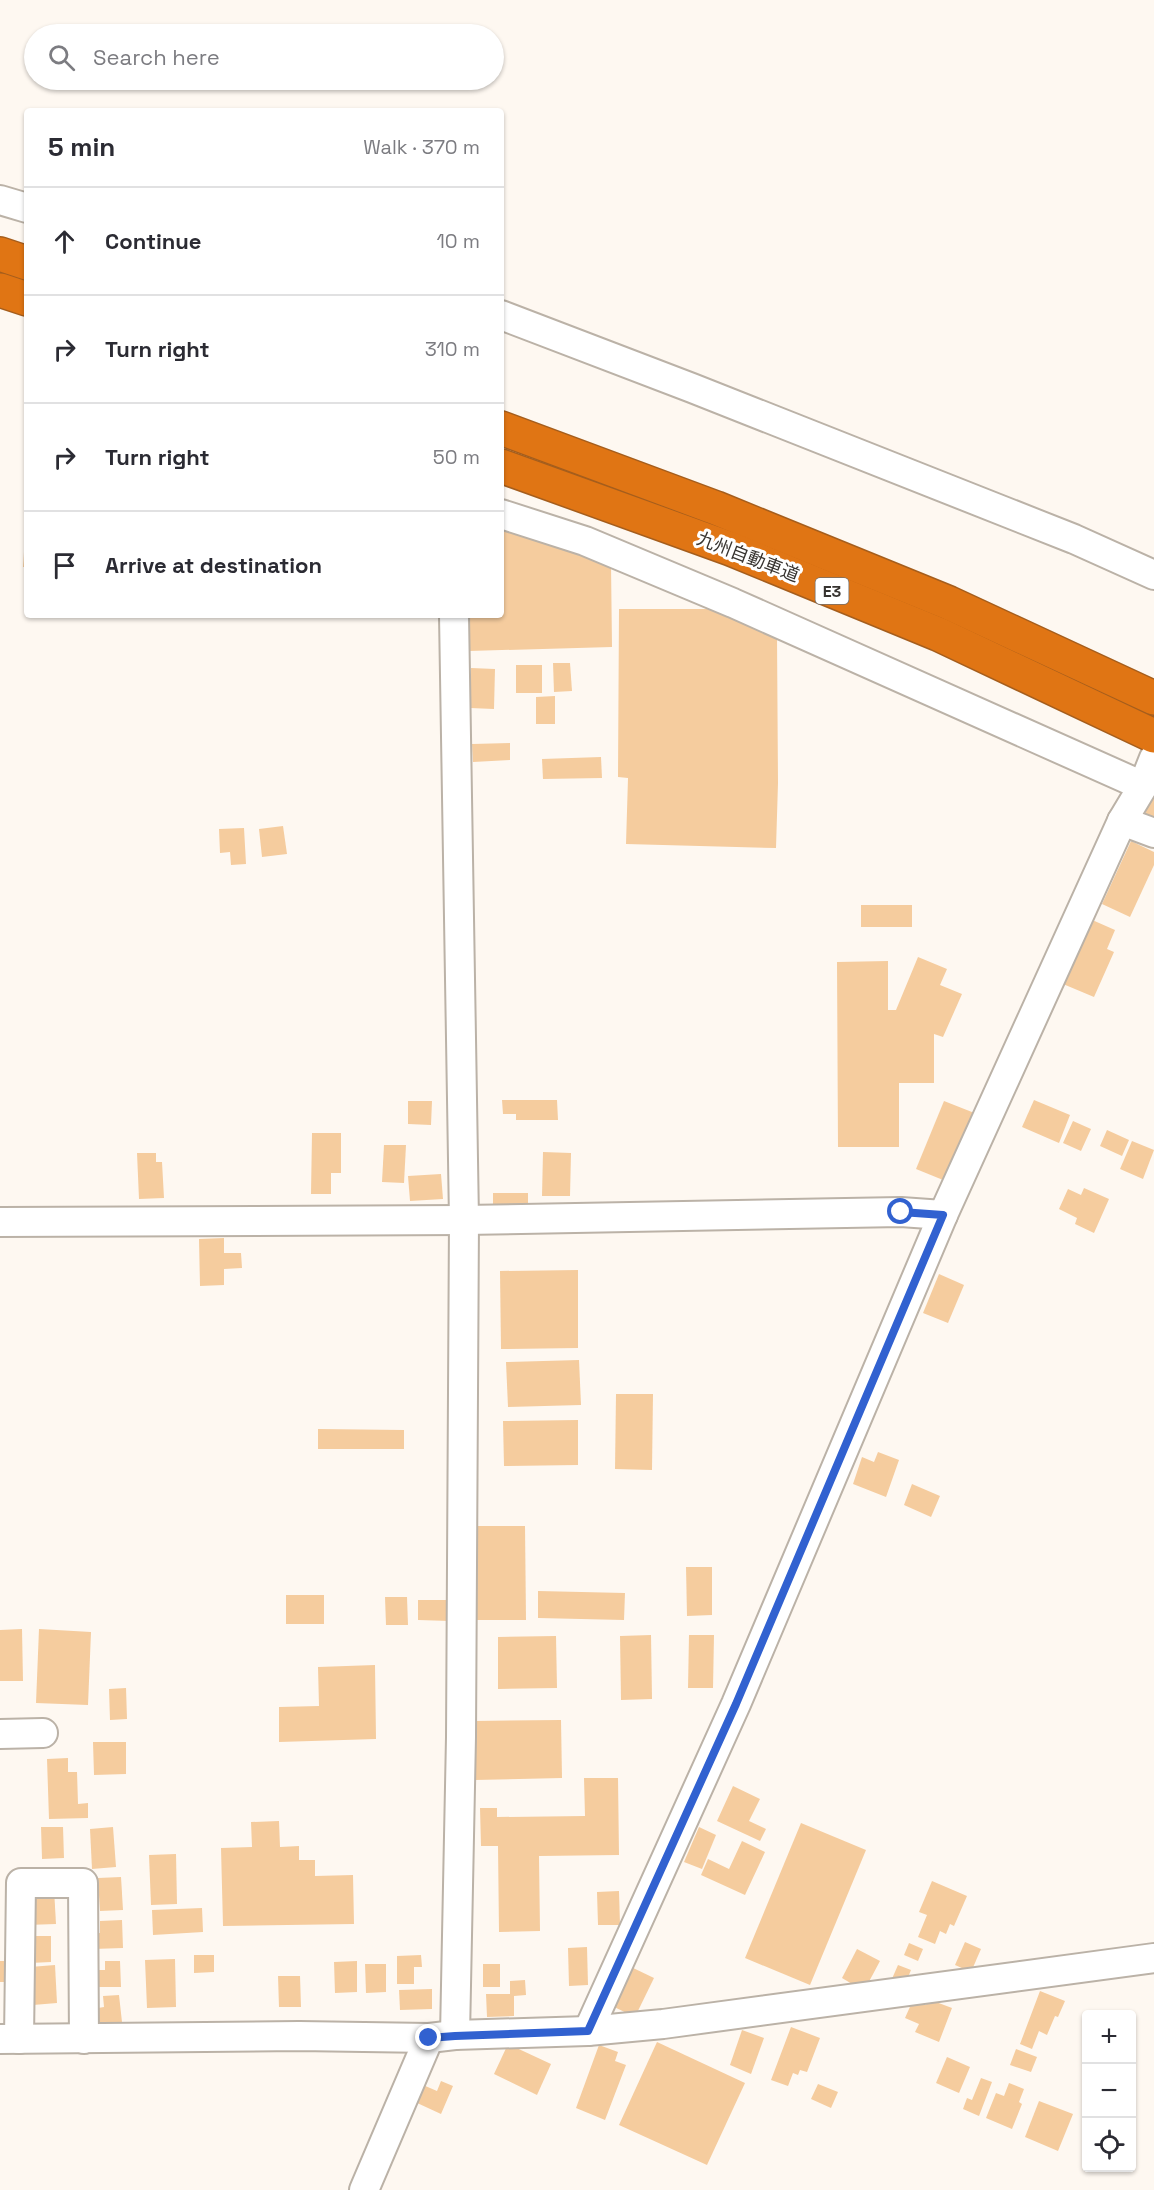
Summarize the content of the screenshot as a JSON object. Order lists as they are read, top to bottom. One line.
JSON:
{"streets":{"highway":["九州自動車道","E3"]},"page":{"search":"Search here","heading":["5 min","Walk · 370 m"],"list":[["Continue","10 m"],["Turn right","310 m"],["Turn right","50 m"],"Arrive at destination"],"map_buttons":["+","−"]}}
